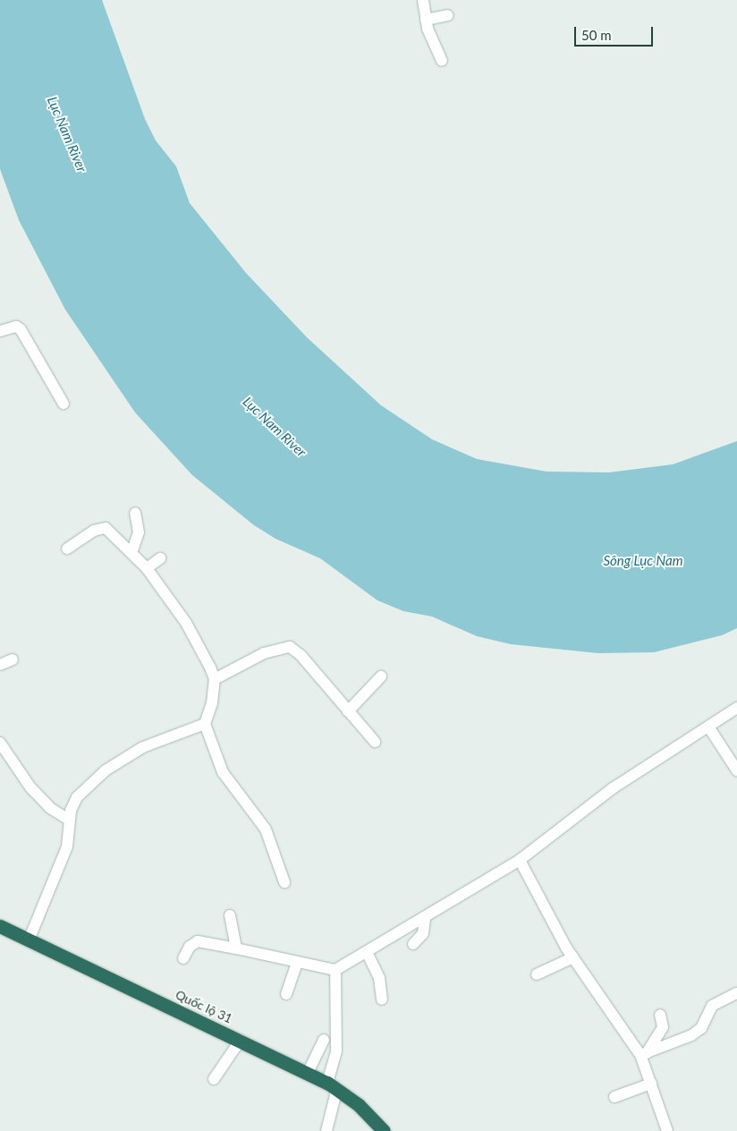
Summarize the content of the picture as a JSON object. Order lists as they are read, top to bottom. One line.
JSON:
{"streets":{"highway":["Quốc lộ 31"]},"water":["Lục Nam River","Sông Lục Nam"],"scale_bar":"50 m"}
